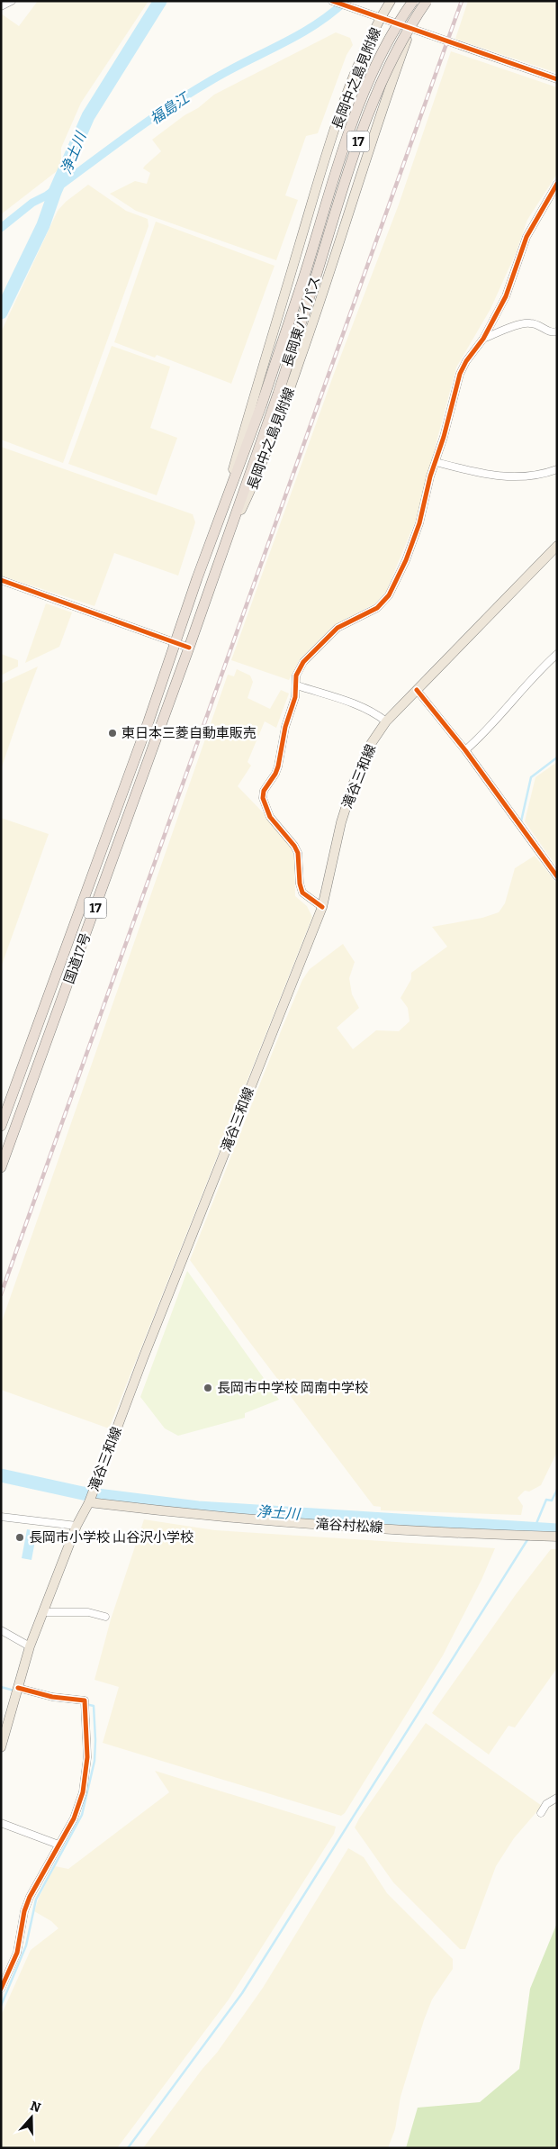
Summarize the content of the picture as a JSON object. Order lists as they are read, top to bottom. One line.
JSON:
{"streets":{"highway":["17","長岡東バイパス","国道17号"],"main road":["長岡中之島見附線","滝谷三和線","滝谷村松線"]},"crossings":[["長岡中之島見附線","長岡東バイパス"],["長岡東バイパス","国道17号"],["滝谷三和線","滝谷村松線"]],"water":["福島江","浄土川"],"places":["東日本三菱自動車販売","長岡市中学校 岡南中学校","長岡市小学校 山谷沢小学校"],"north":"top"}
